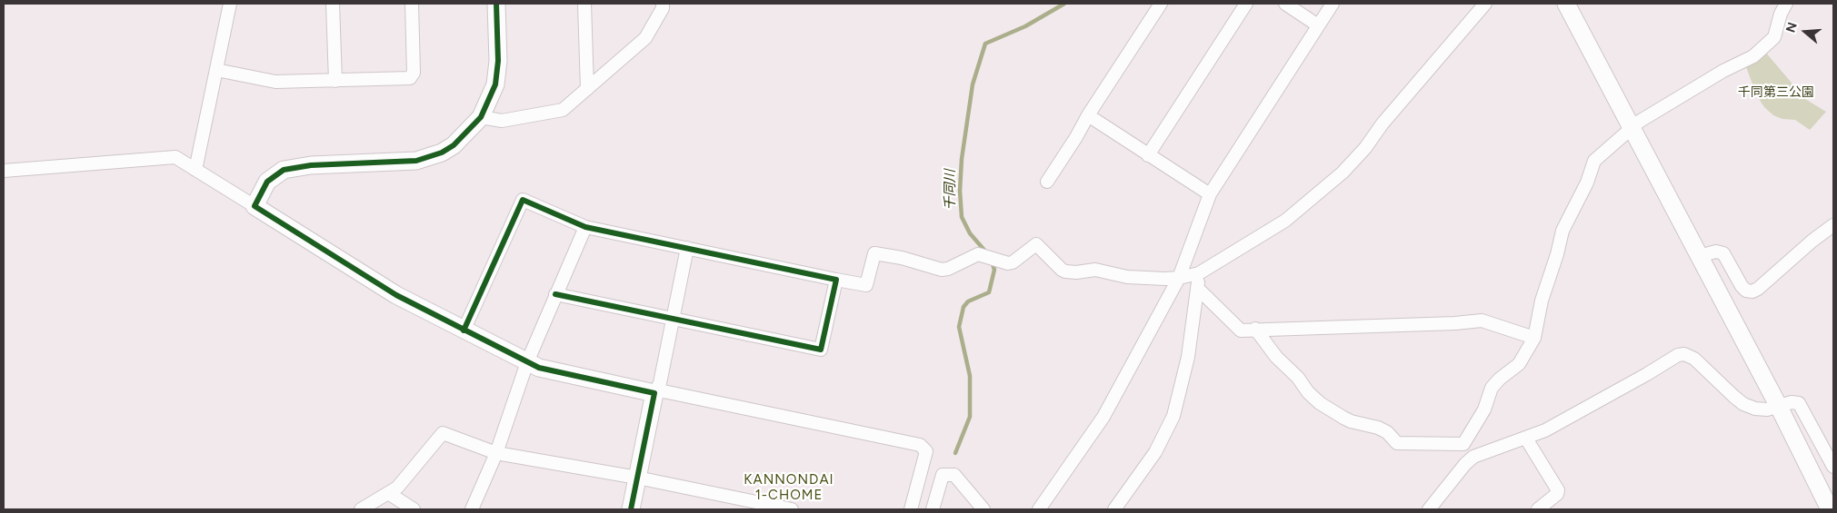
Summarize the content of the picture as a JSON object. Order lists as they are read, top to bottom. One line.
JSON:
{"districts":["KANNONDAI 1-CHOME"],"water":["千同川"],"parks":["千同第三公園"],"north":"left"}
